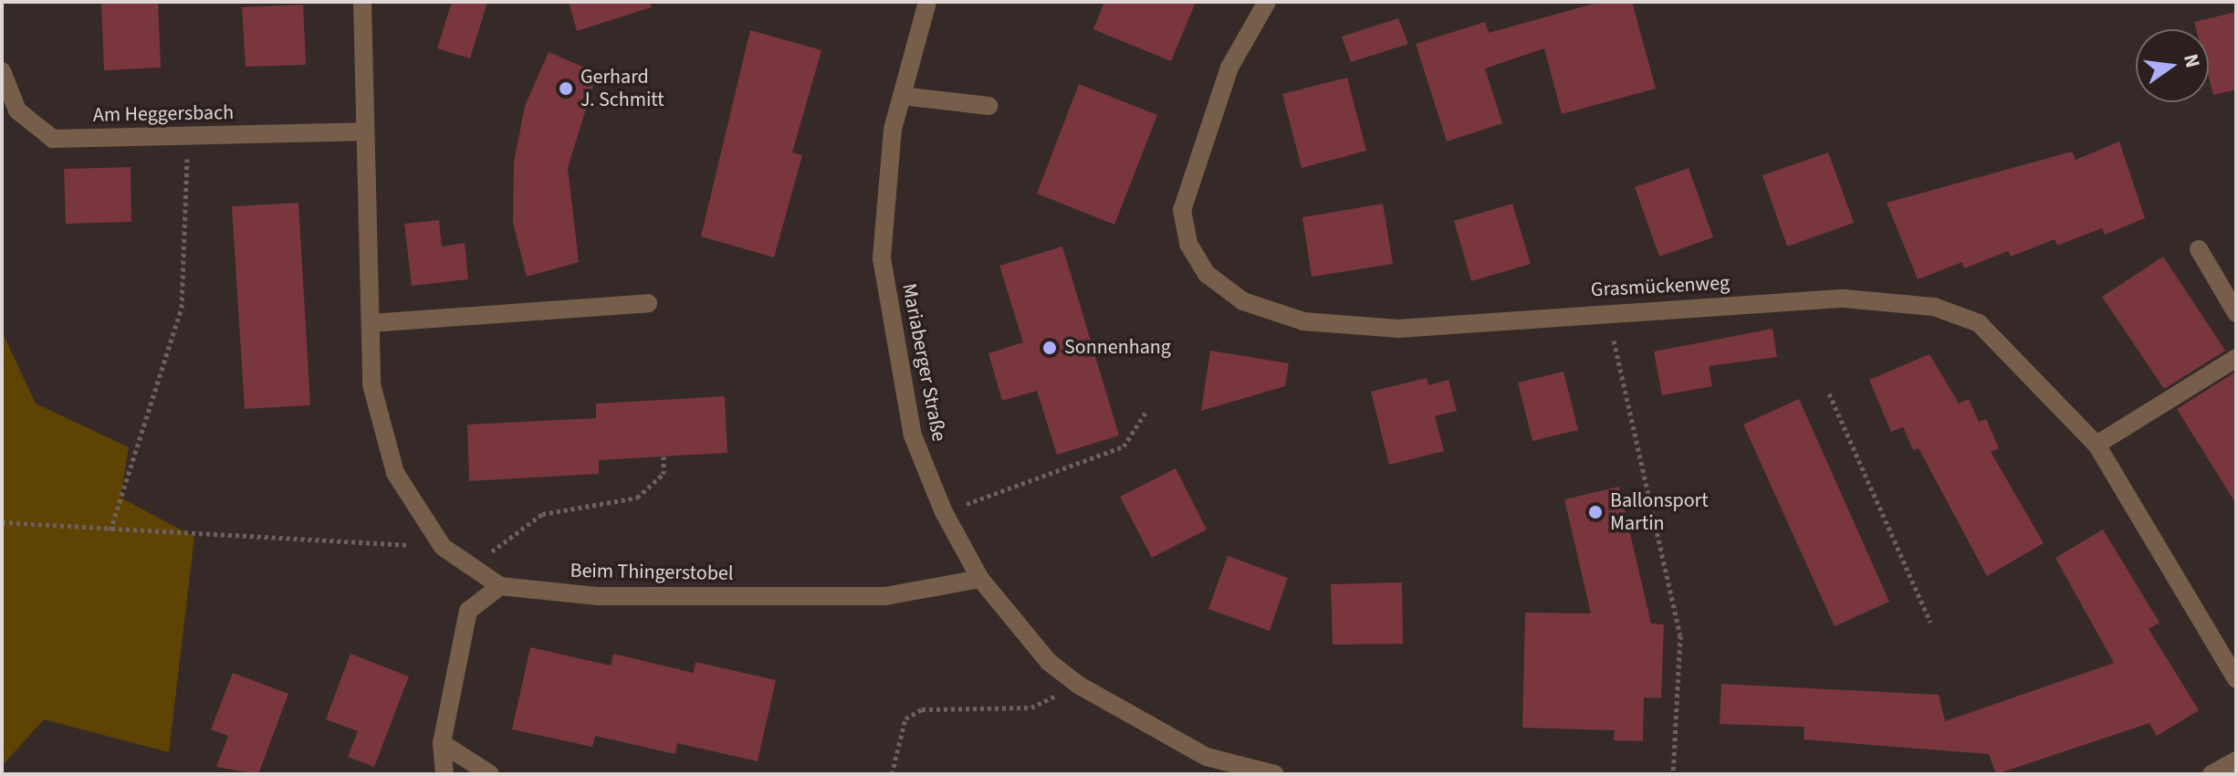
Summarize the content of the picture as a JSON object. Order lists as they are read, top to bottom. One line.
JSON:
{"streets":{"street":["Am Heggersbach","Grasmückenweg","Mariaberger Straße","Beim Thingerstobel"]},"crossings":[["Am Heggersbach","Beim Thingerstobel"],["Mariaberger Straße","Beim Thingerstobel"]],"places":["Gerhard J. Schmitt","Sonnenhang","Ballonsport Martin"],"north":"right"}
